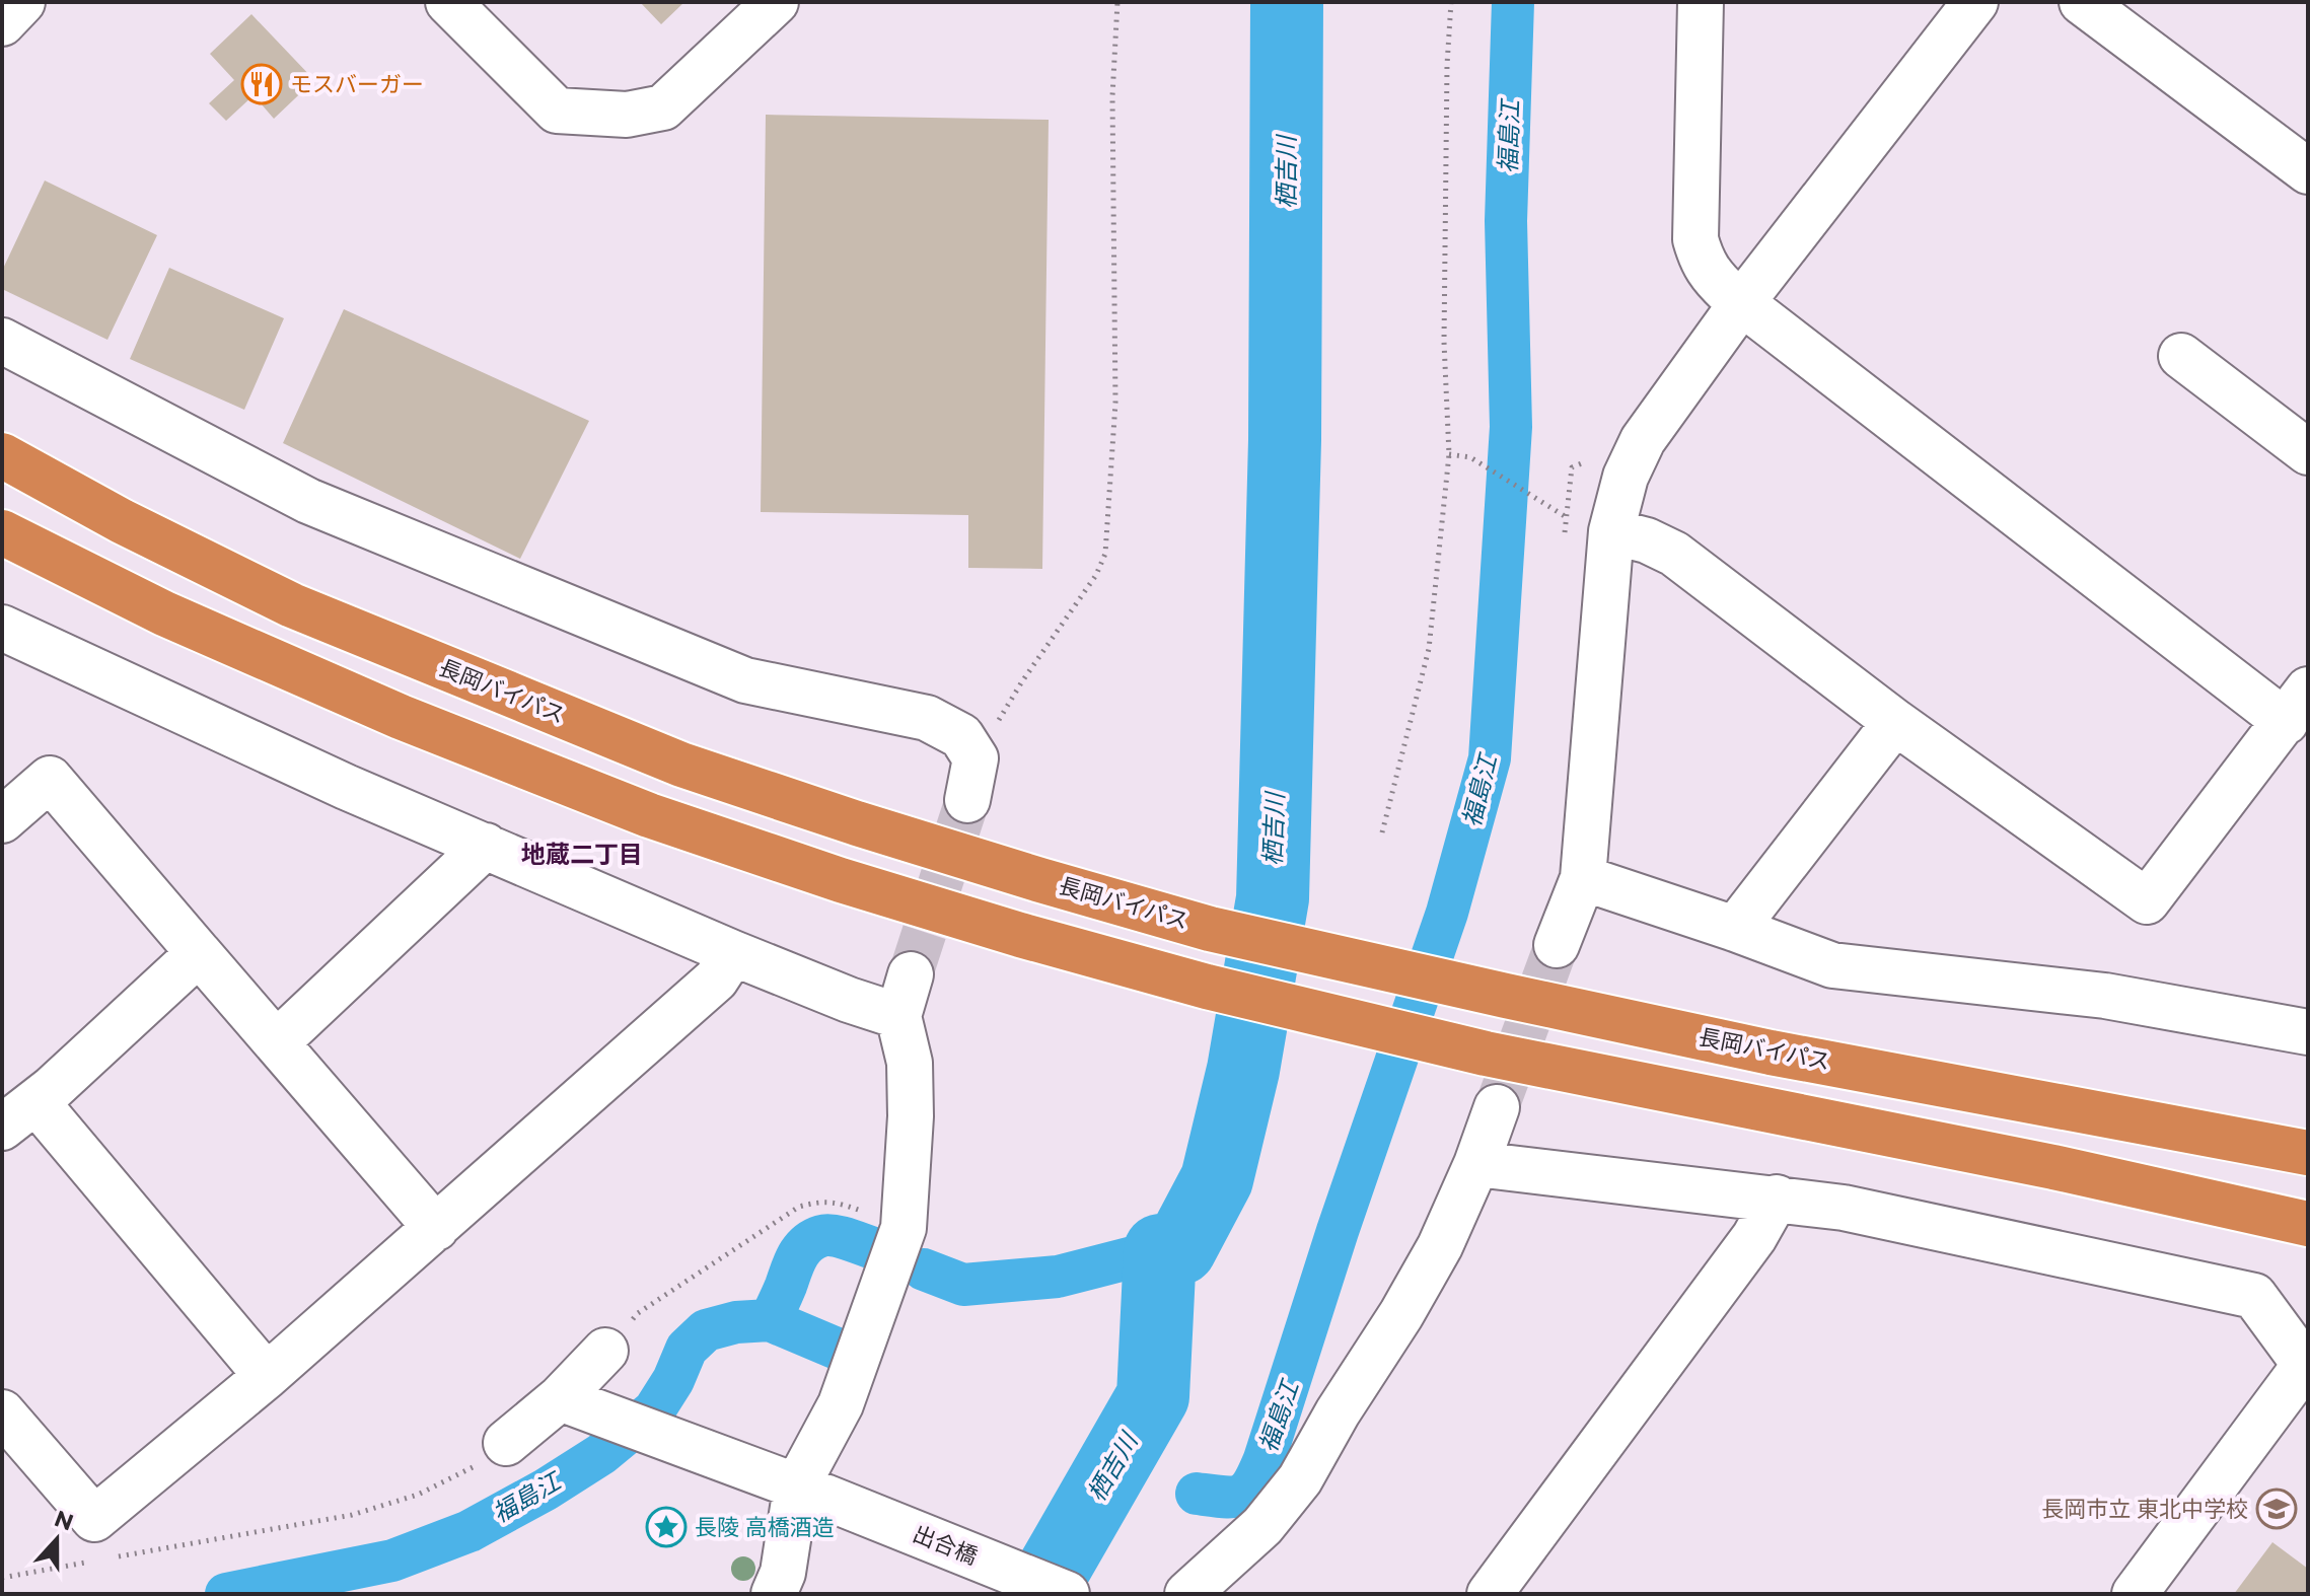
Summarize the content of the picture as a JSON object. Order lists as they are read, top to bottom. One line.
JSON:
{"streets":{"highway":["長岡バイパス"],"street":["出合橋"]},"districts":["地蔵二丁目"],"water":["福島江","栖吉川"],"places":{"restaurant":["モスバーガー"],"school or university":["長岡市立 東北中学校"],"place":["長陵 高橋酒造"]},"north":"top"}
